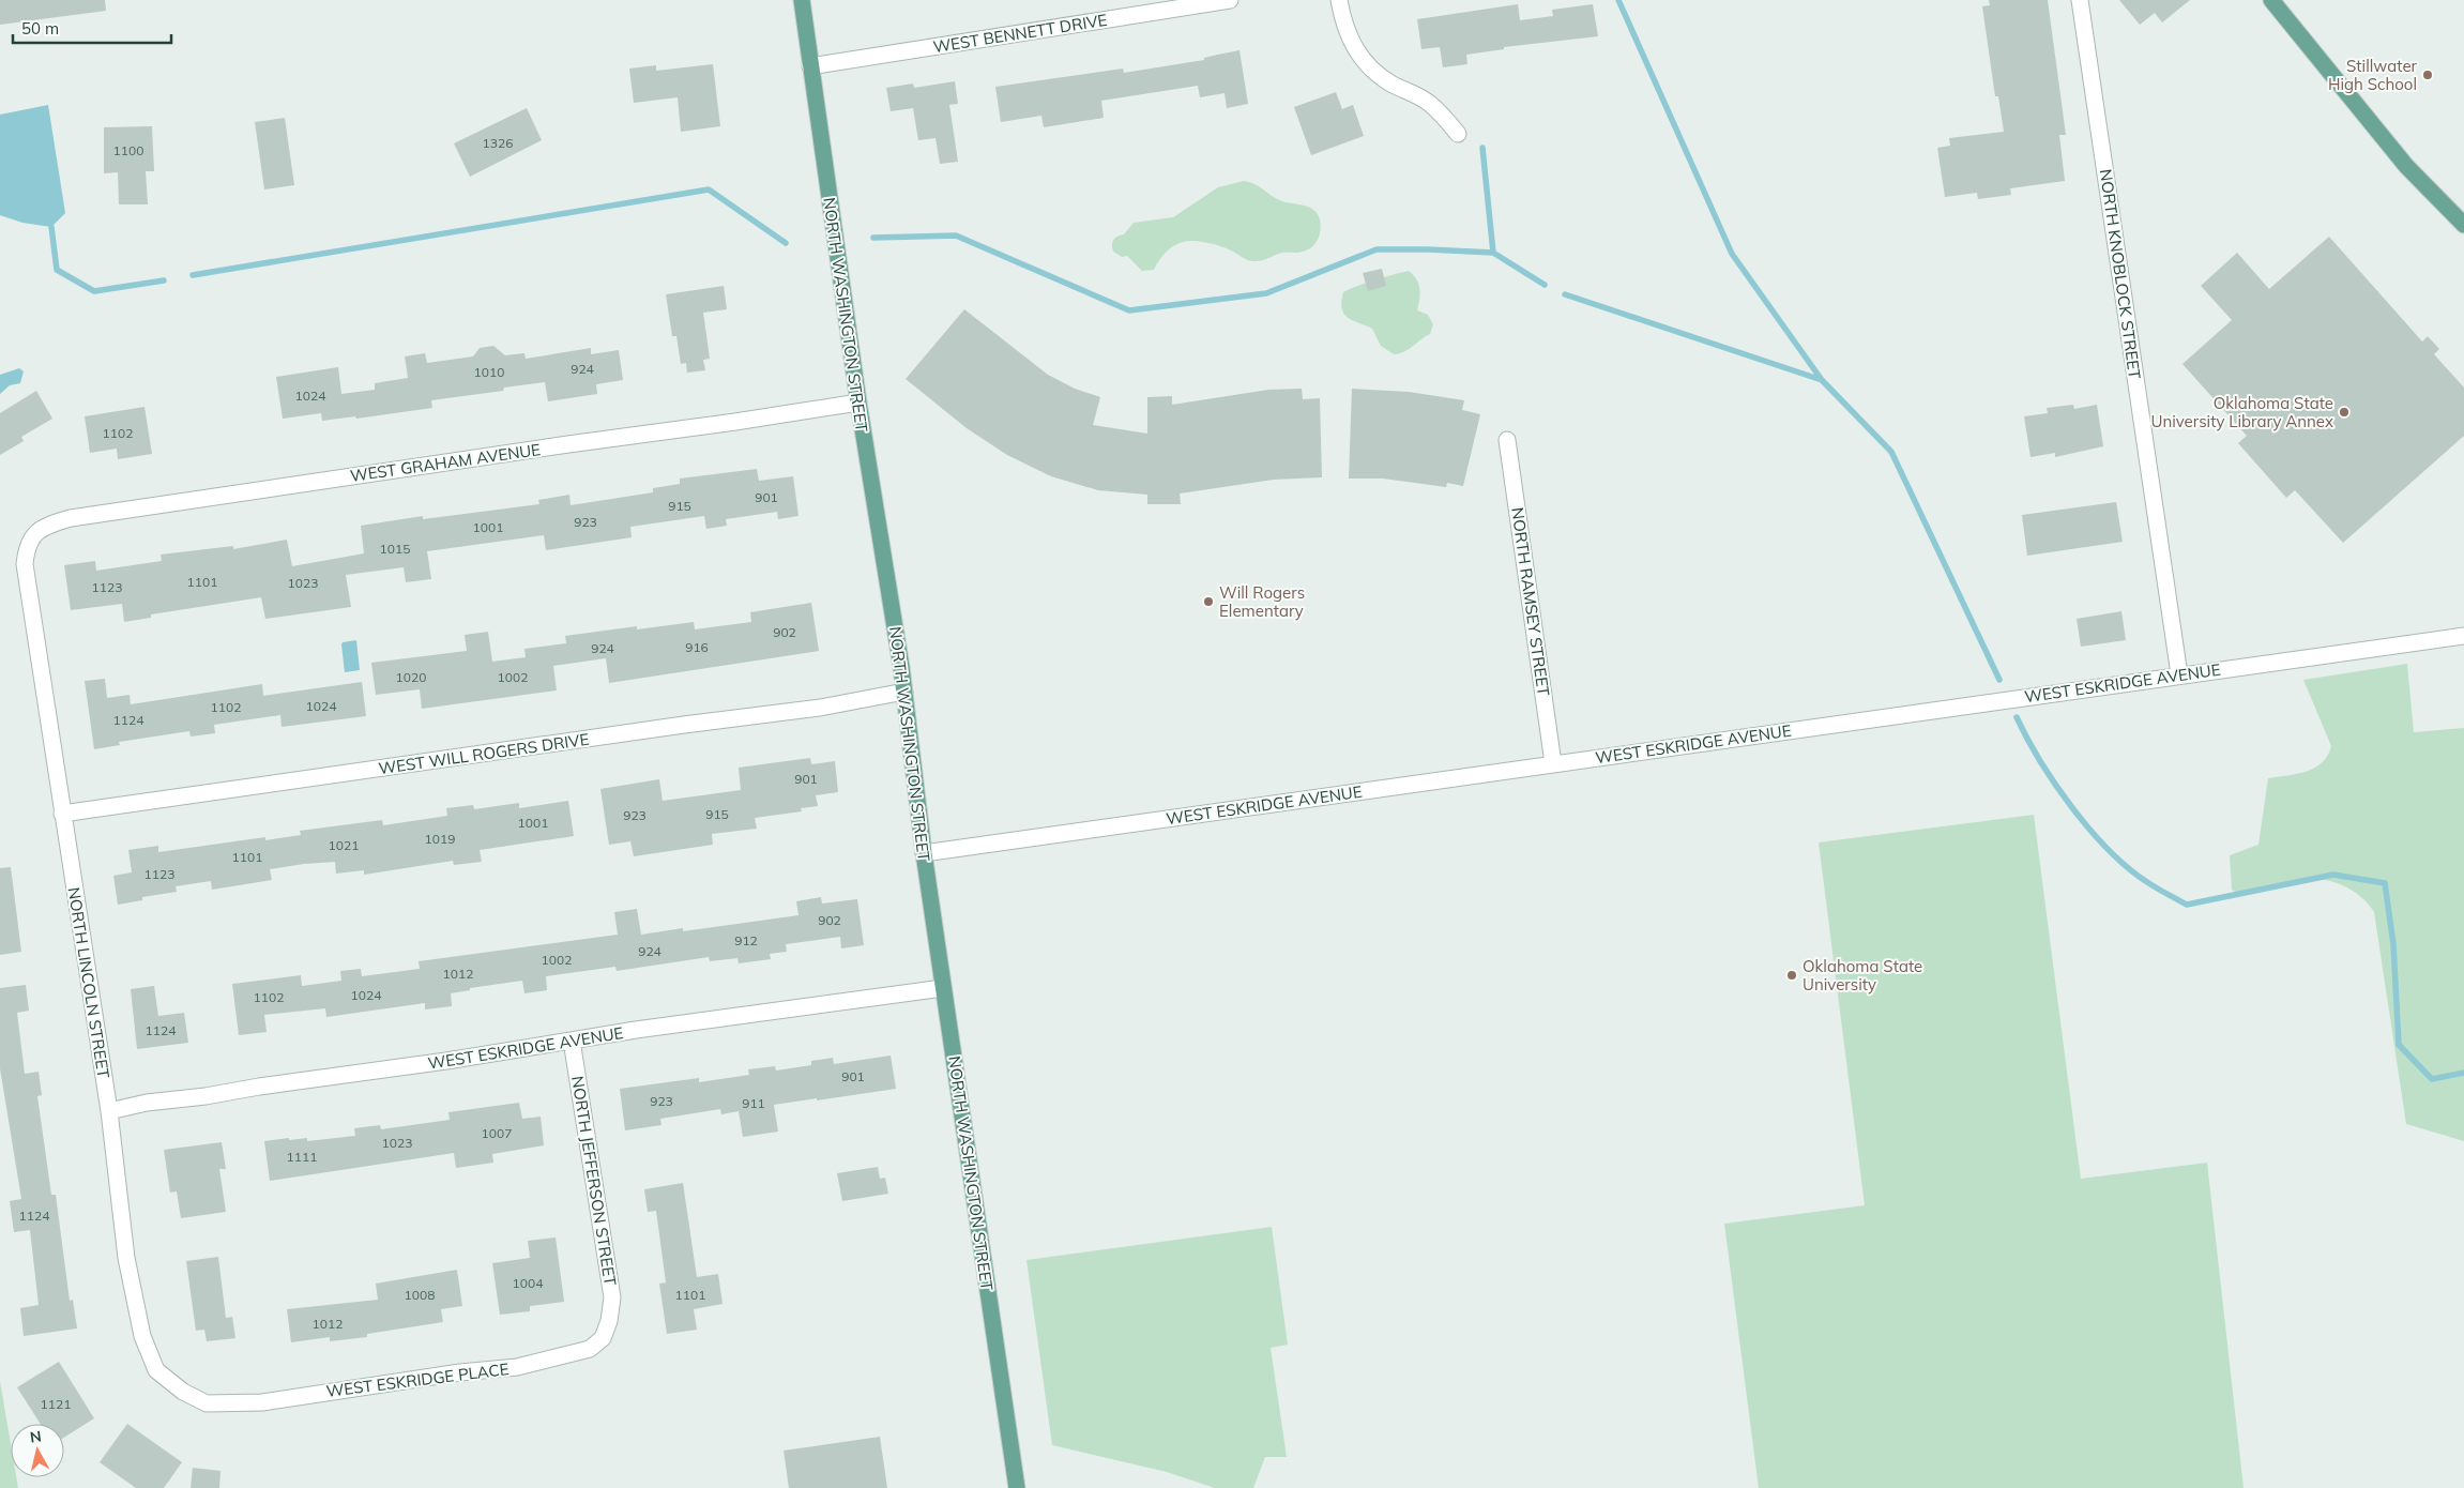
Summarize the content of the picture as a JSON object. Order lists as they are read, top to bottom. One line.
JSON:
{"streets":{"main road":["NORTH WASHINGTON STREET"],"street":["WEST BENNETT DRIVE","NORTH KNOBLOCK STREET","WEST GRAHAM AVENUE","NORTH RAMSEY STREET","WEST ESKRIDGE AVENUE","WEST WILL ROGERS DRIVE","NORTH LINCOLN STREET","NORTH JEFFERSON STREET","WEST ESKRIDGE PLACE"]},"crossings":[["WEST BENNETT DRIVE","NORTH WASHINGTON STREET"],["NORTH KNOBLOCK STREET","WEST ESKRIDGE AVENUE"],["NORTH WASHINGTON STREET","WEST GRAHAM AVENUE"],["NORTH WASHINGTON STREET","WEST ESKRIDGE AVENUE"],["NORTH WASHINGTON STREET","WEST WILL ROGERS DRIVE"],["WEST GRAHAM AVENUE","NORTH LINCOLN STREET"],["NORTH RAMSEY STREET","WEST ESKRIDGE AVENUE"],["WEST ESKRIDGE AVENUE","NORTH LINCOLN STREET"],["WEST ESKRIDGE AVENUE","NORTH JEFFERSON STREET"],["WEST WILL ROGERS DRIVE","NORTH LINCOLN STREET"],["NORTH LINCOLN STREET","WEST ESKRIDGE PLACE"],["NORTH JEFFERSON STREET","WEST ESKRIDGE PLACE"]],"places":["Stillwater High School","Oklahoma State University Library Annex","Will Rogers Elementary","Oklahoma State University"],"house_numbers":["1326","1100","924","1010","1024","1102","901","915","923","1001","1015","1101","1023","1123","902","916","924","1020","1002","1024","1102","1124","901","915","923","1001","1019","1021","1101","1123","902","912","924","1002","1012","1024","1102","1124","901","923","911","1007","1023","1111","1124","1004","1008","1101","1012","1121"],"scale_bar":"50 m","north":"top"}
